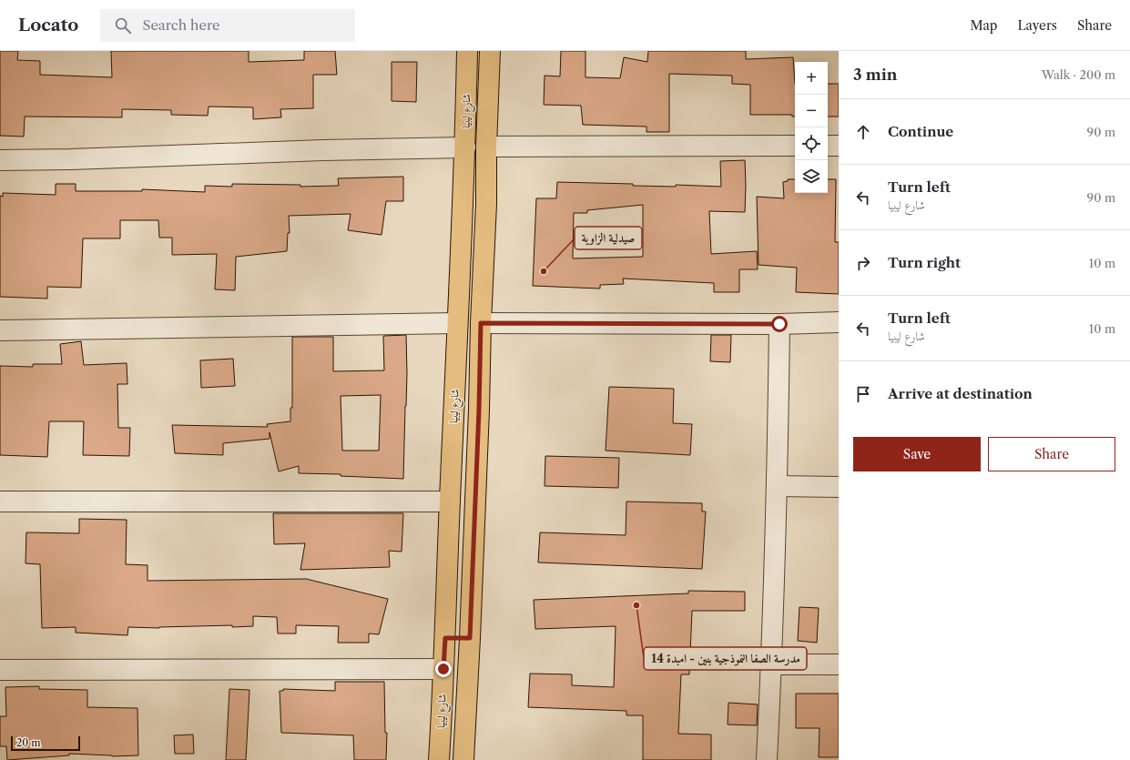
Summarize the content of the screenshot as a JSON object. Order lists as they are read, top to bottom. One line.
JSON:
{"streets":{"main road":["شارع ليبيا"]},"places":["صيدلية الزاوية","مدرسة الصفا النموذجية بنين - امبدة 14"],"scale_bar":"20 m","page":{"header":"Locato","search":"Search here","nav":["Map","Layers","Share"],"heading":["3 min","Walk · 200 m"],"map_buttons":["+","−"],"list":[["Continue","90 m"],["Turn left","شارع ليبيا","90 m"],["Turn right","10 m"],["Turn left","شارع ليبيا","10 m"],"Arrive at destination"],"buttons":["Save","Share"],"scale":"20 m"}}
